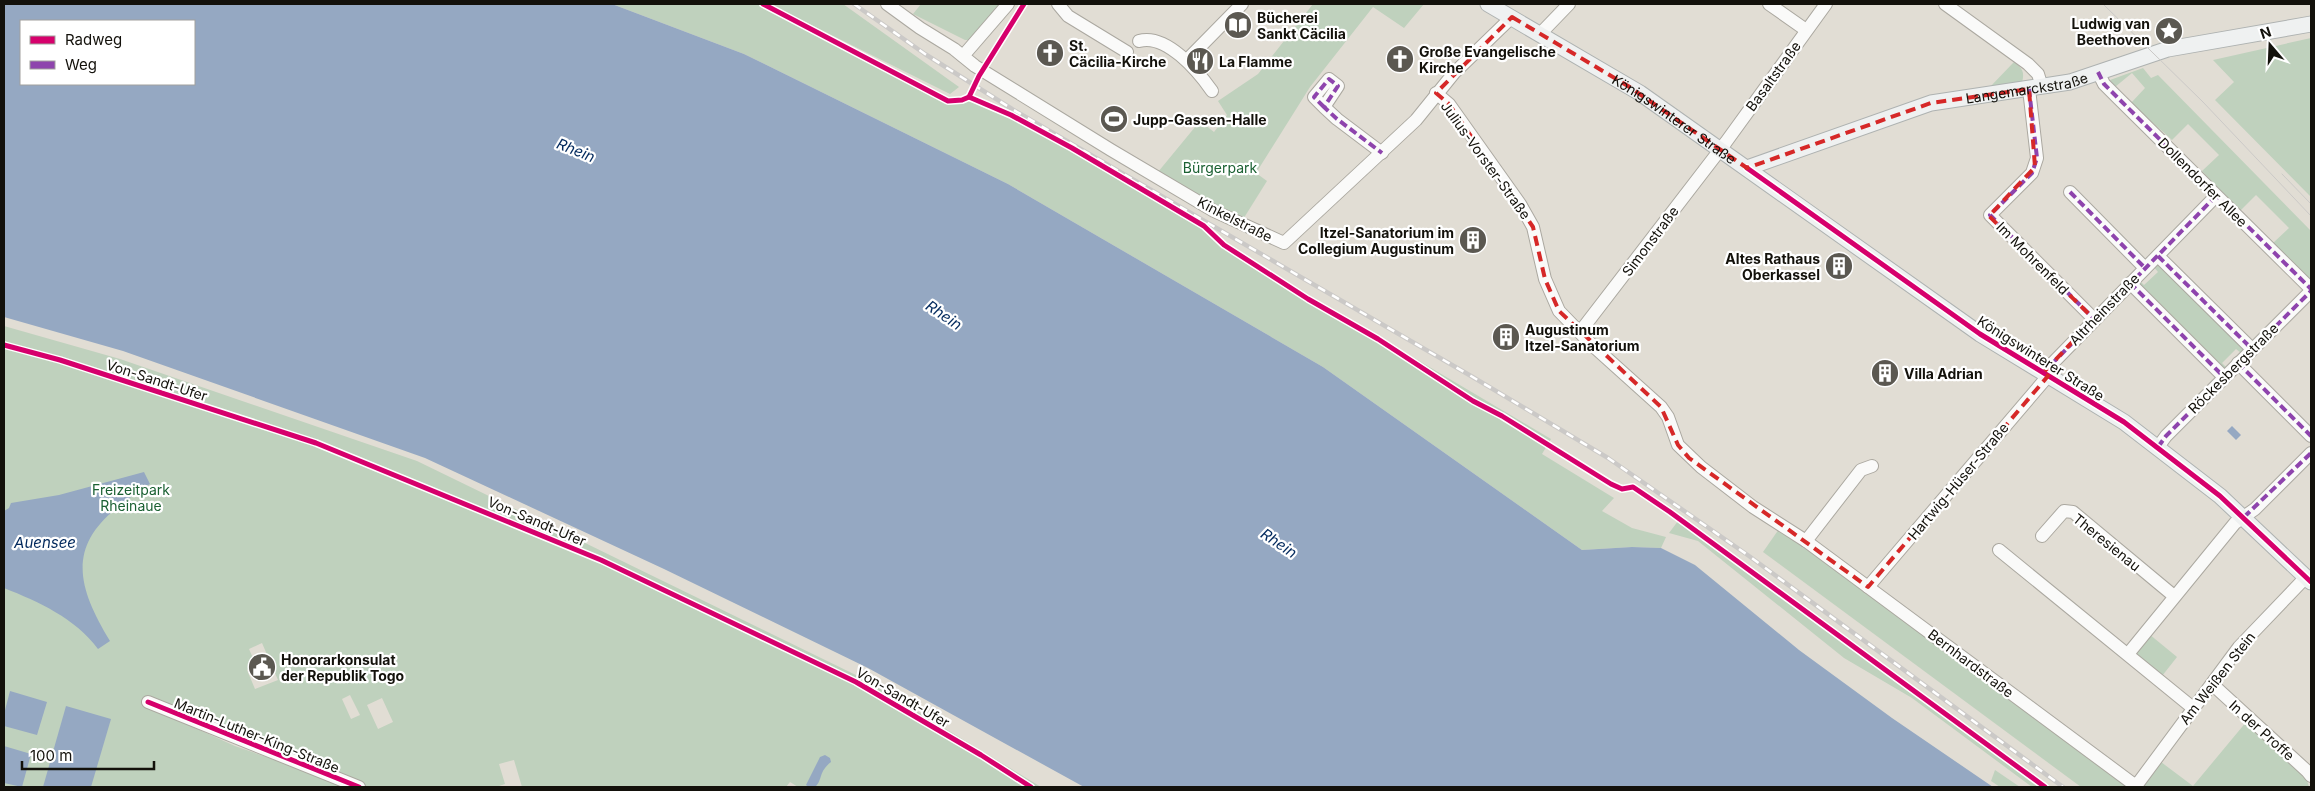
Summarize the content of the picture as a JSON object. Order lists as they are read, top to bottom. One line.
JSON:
{"streets":{"main road":["Langemarckstraße","Königswinterer Straße"],"street":["Basaltstraße","Julius-Vorster-Straße","Dollendorfer Allee","Kinkelstraße","Simonstraße","Im Mohrenfeld","Altrheinstraße","Röckesbergstraße","Hartwig-Hüser-Straße","Theresienau","Bernhardstraße","Am Weißen Stein","In der Proffe","Martin-Luther-King-Straße"],"cycle path":["Von-Sandt-Ufer"]},"crossings":[["Basaltstraße","Königswinterer Straße"],["Basaltstraße","Simonstraße"],["Langemarckstraße","Königswinterer Straße"],["Langemarckstraße","Dollendorfer Allee"],["Langemarckstraße","Im Mohrenfeld"],["Königswinterer Straße","Kinkelstraße"],["Königswinterer Straße","Simonstraße"],["Königswinterer Straße","Altrheinstraße"],["Königswinterer Straße","Röckesbergstraße"],["Königswinterer Straße","Hartwig-Hüser-Straße"],["Königswinterer Straße","Am Weißen Stein"],["Julius-Vorster-Straße","Kinkelstraße"],["Julius-Vorster-Straße","Simonstraße"],["Julius-Vorster-Straße","Bernhardstraße"],["Dollendorfer Allee","Altrheinstraße"],["Dollendorfer Allee","Röckesbergstraße"],["Simonstraße","Bernhardstraße"],["Im Mohrenfeld","Altrheinstraße"],["Altrheinstraße","Hartwig-Hüser-Straße"],["Hartwig-Hüser-Straße","Bernhardstraße"],["Bernhardstraße","Am Weißen Stein"],["Am Weißen Stein","In der Proffe"]],"water":["Rhein","Auensee"],"parks":["Bürgerpark","Freizeitpark Rheinaue"],"places":{"library":["Bücherei Sankt Cäcilia"],"place":["Ludwig van Beethoven"],"church":["St. Cäcilia-Kirche","Große Evangelische Kirche"],"restaurant":["La Flamme"],"sports":["Jupp-Gassen-Halle"],"building":["Itzel-Sanatorium im Collegium Augustinum","Altes Rathaus Oberkassel","Augustinum Itzel-Sanatorium","Villa Adrian"],"public building":["Honorarkonsulat der Republik Togo"]},"legend":["Radweg","Weg"],"scale_bar":"100 m","north":"top"}
